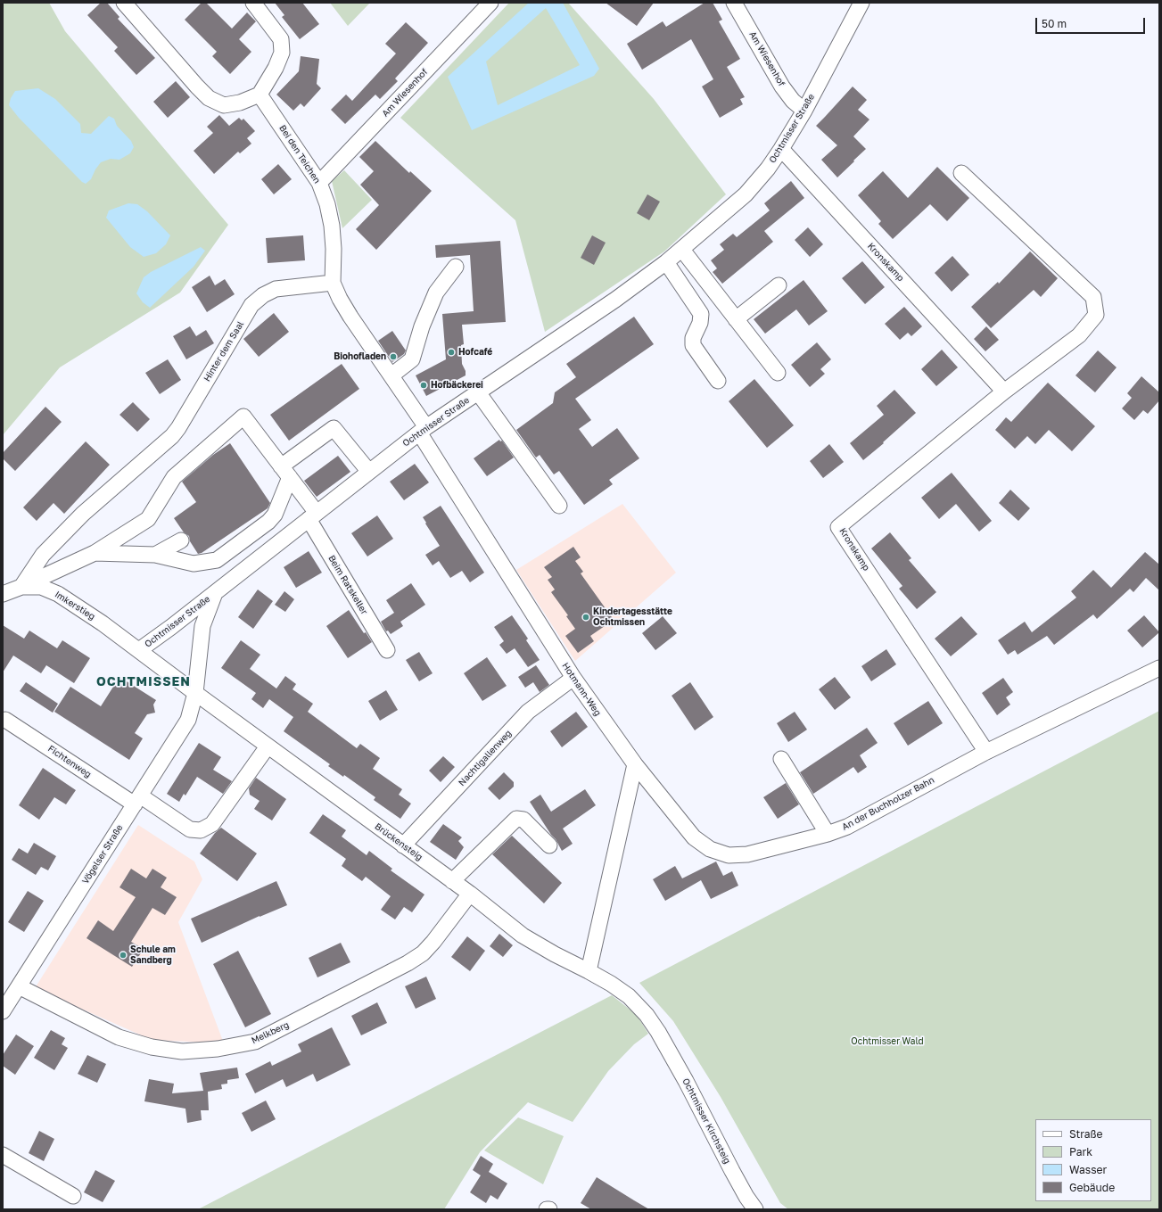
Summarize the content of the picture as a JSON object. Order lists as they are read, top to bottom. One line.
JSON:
{"streets":{"street":["Am Wiesenhof","Ochtmisser Straße","Bei den Teichen","Kronskamp","Hinter dem Saal","Beim Ratskeller","Imkerstieg","Hotmann-Weg","Nachtigallenweg","Fichtenweg","An der Buchholzer Bahn","Brückensteig","Vögelser Straße","Melkberg","Ochtmisser Kirchsteig"]},"crossings":[["Am Wiesenhof","Ochtmisser Straße"],["Am Wiesenhof","Bei den Teichen"],["Ochtmisser Straße","Kronskamp"],["Ochtmisser Straße","Beim Ratskeller"],["Ochtmisser Straße","Imkerstieg"],["Ochtmisser Straße","Hotmann-Weg"],["Ochtmisser Straße","Brückensteig"],["Ochtmisser Straße","Vögelser Straße"],["Bei den Teichen","Hinter dem Saal"],["Kronskamp","An der Buchholzer Bahn"],["Hinter dem Saal","Imkerstieg"],["Imkerstieg","Brückensteig"],["Hotmann-Weg","Nachtigallenweg"],["Hotmann-Weg","An der Buchholzer Bahn"],["Nachtigallenweg","Brückensteig"],["Fichtenweg","Brückensteig"],["Fichtenweg","Vögelser Straße"],["Brückensteig","Vögelser Straße"],["Brückensteig","Melkberg"],["Brückensteig","Ochtmisser Kirchsteig"],["Vögelser Straße","Melkberg"]],"districts":["OCHTMISSEN"],"parks":["Ochtmisser Wald"],"places":["Hofcafé","Biohofladen","Hofbäckerei","Kindertagesstätte Ochtmissen","Schule am Sandberg"],"legend":["Straße","Park","Wasser","Gebäude"],"scale_bar":"50 m"}
